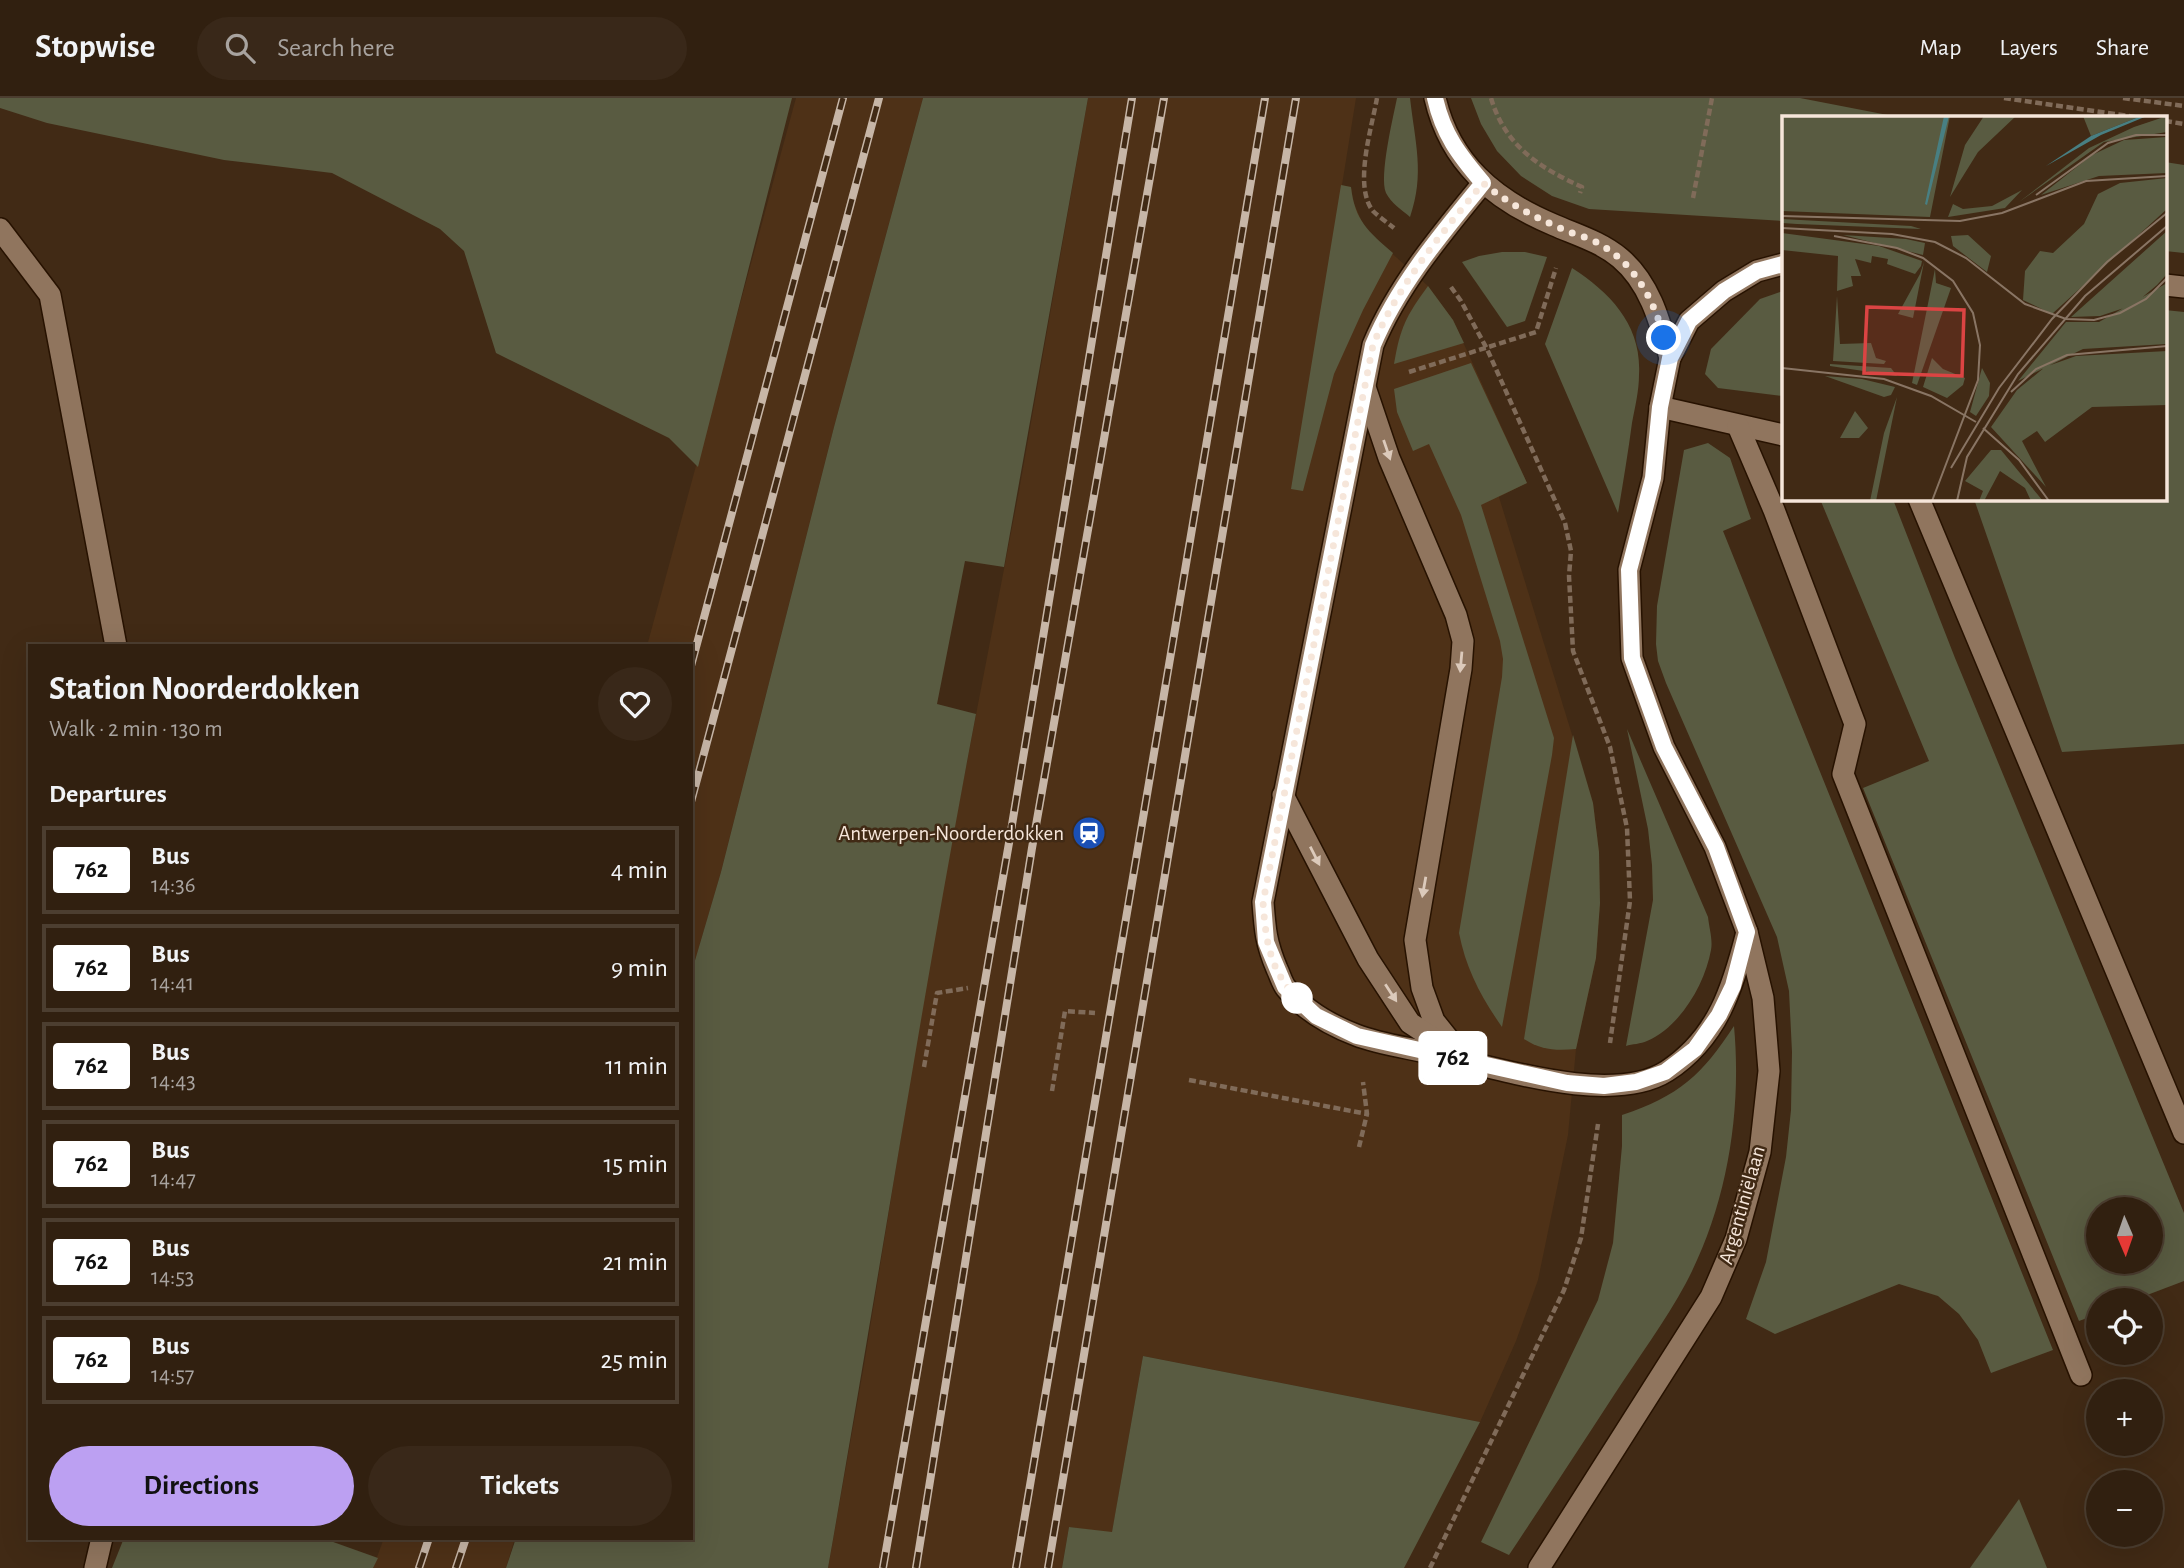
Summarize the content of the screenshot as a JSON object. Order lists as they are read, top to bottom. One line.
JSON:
{"streets":{"street":["Argentiniëlaan"]},"places":{"station":["Antwerpen-Noorderdokken"]},"lines":["bus line 762"],"north":"bottom","page":{"header":"Stopwise","search":"Search here","nav":["Map","Layers","Share"],"on_map":"762","heading":[["Station Noorderdokken","Walk · 2 min · 130 m"],"Departures"],"list":[{"mark":"762","name":"Bus","note":"14:36","value":"4 min"},{"mark":"762","name":"Bus","note":"14:41","value":"9 min"},{"mark":"762","name":"Bus","note":"14:43","value":"11 min"},{"mark":"762","name":"Bus","note":"14:47","value":"15 min"},{"mark":"762","name":"Bus","note":"14:53","value":"21 min"},{"mark":"762","name":"Bus","note":"14:57","value":"25 min"}],"map_buttons":["+","−"],"buttons":["Directions","Tickets"]}}
